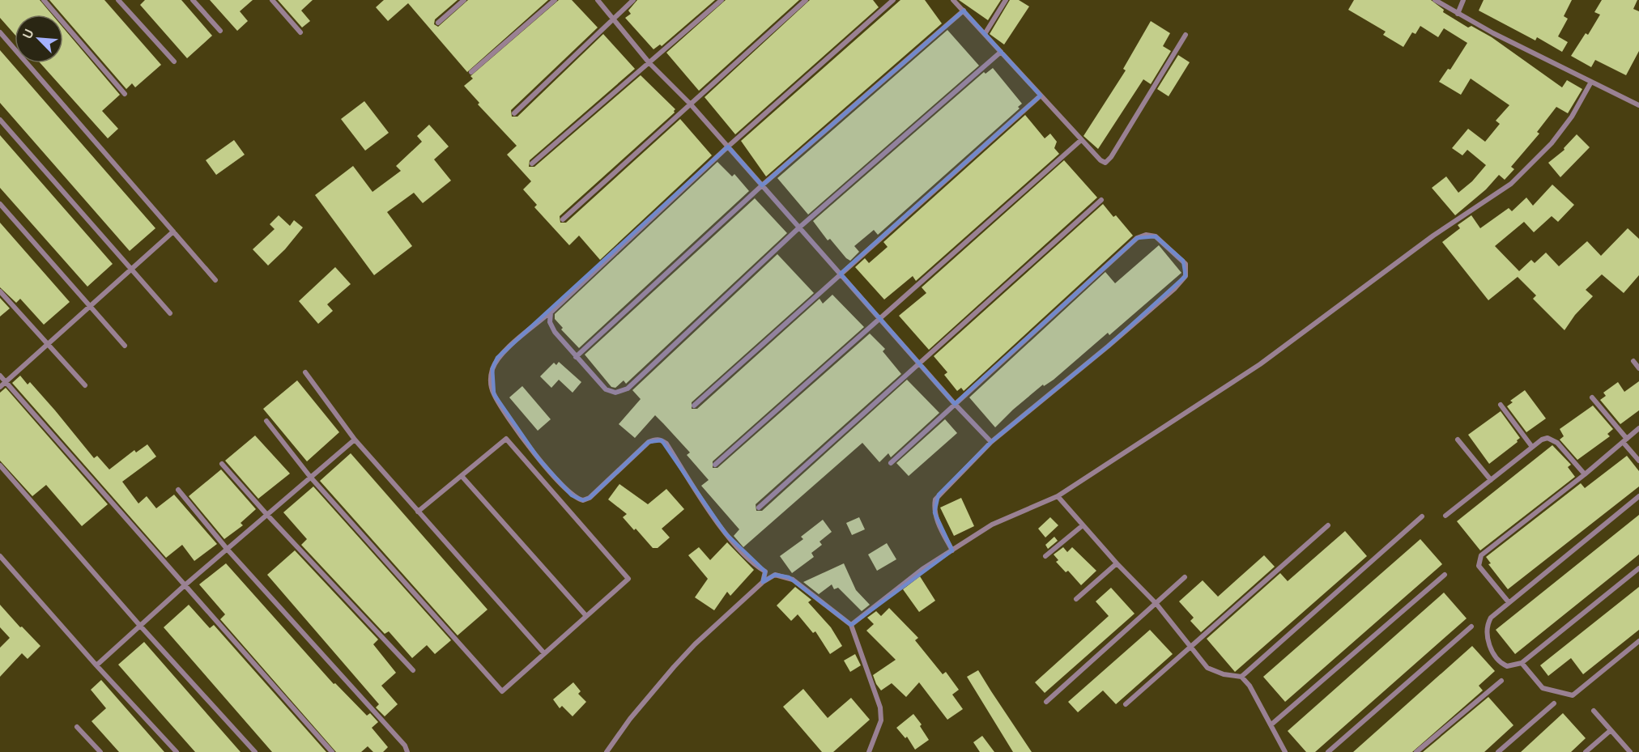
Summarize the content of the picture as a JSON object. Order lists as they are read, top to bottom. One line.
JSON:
{"north":"top left"}
